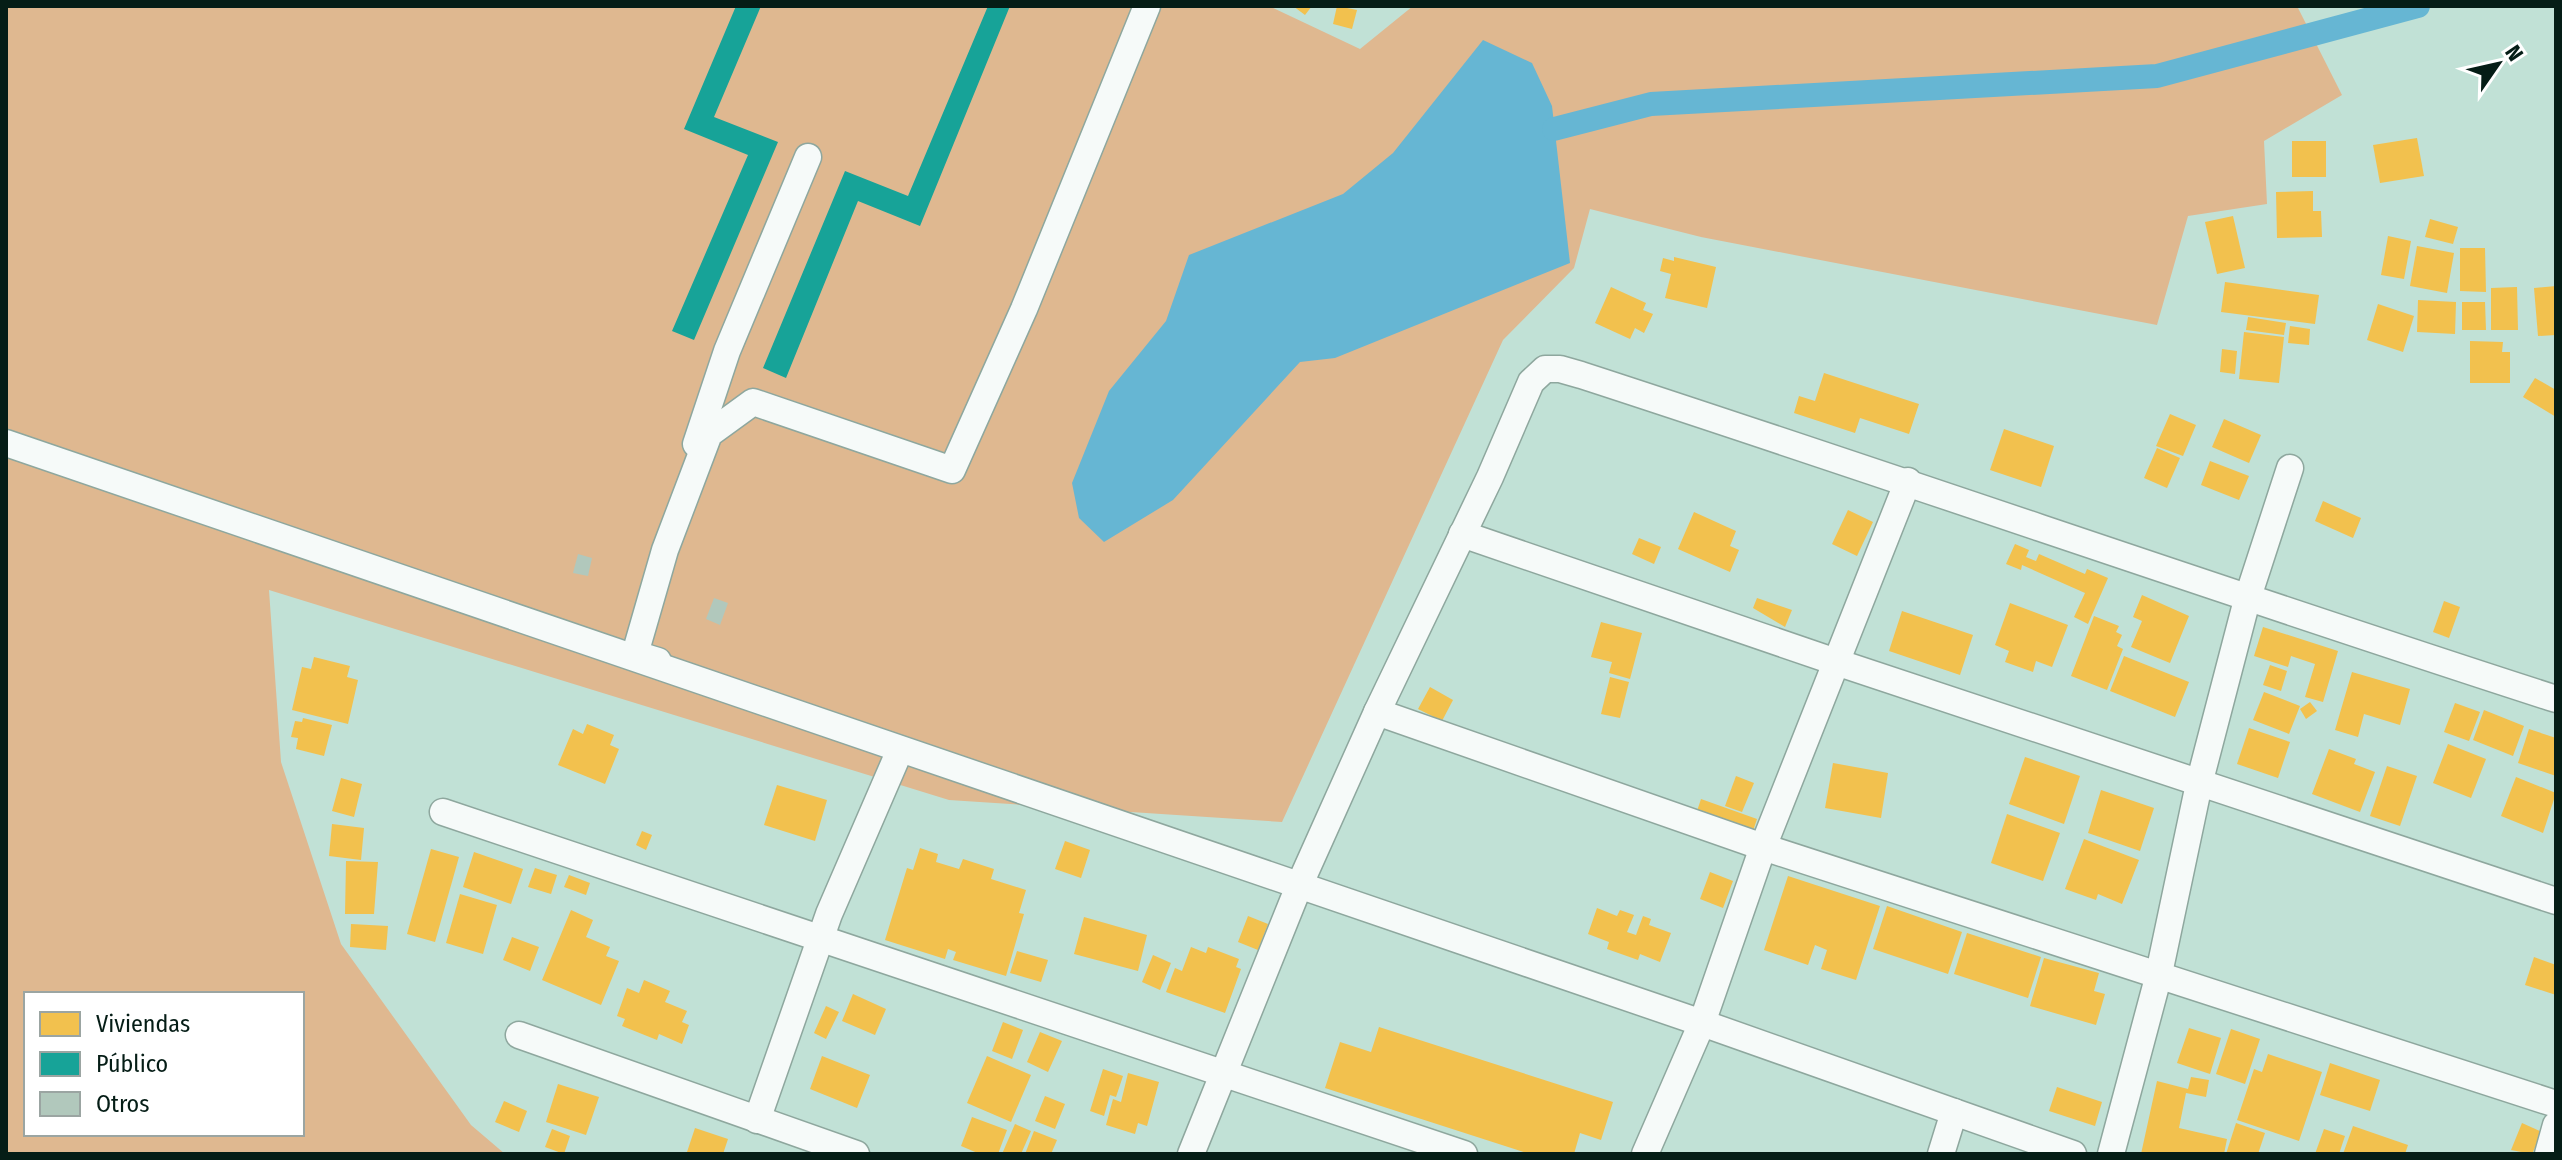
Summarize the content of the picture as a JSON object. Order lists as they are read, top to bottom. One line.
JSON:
{"legend":["Viviendas","Público","Otros"],"north":"top right"}
